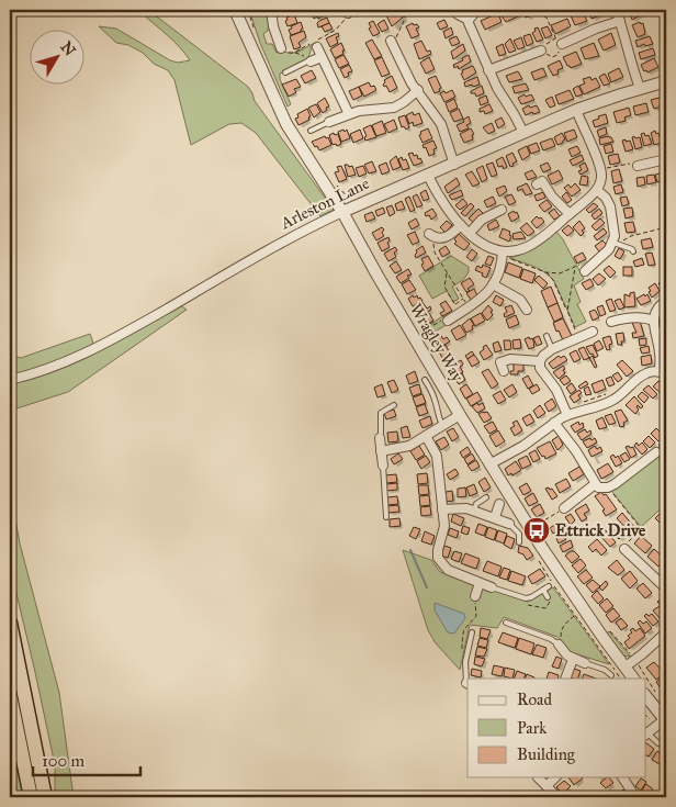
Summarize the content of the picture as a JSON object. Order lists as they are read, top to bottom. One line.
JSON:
{"streets":{"street":["Arleston Lane","Wragley Way"]},"crossings":[["Arleston Lane","Wragley Way"]],"places":{"bus stop":["Ettrick Drive"]},"legend":["Road","Park","Building"],"scale_bar":"100 m","north":"top right"}
